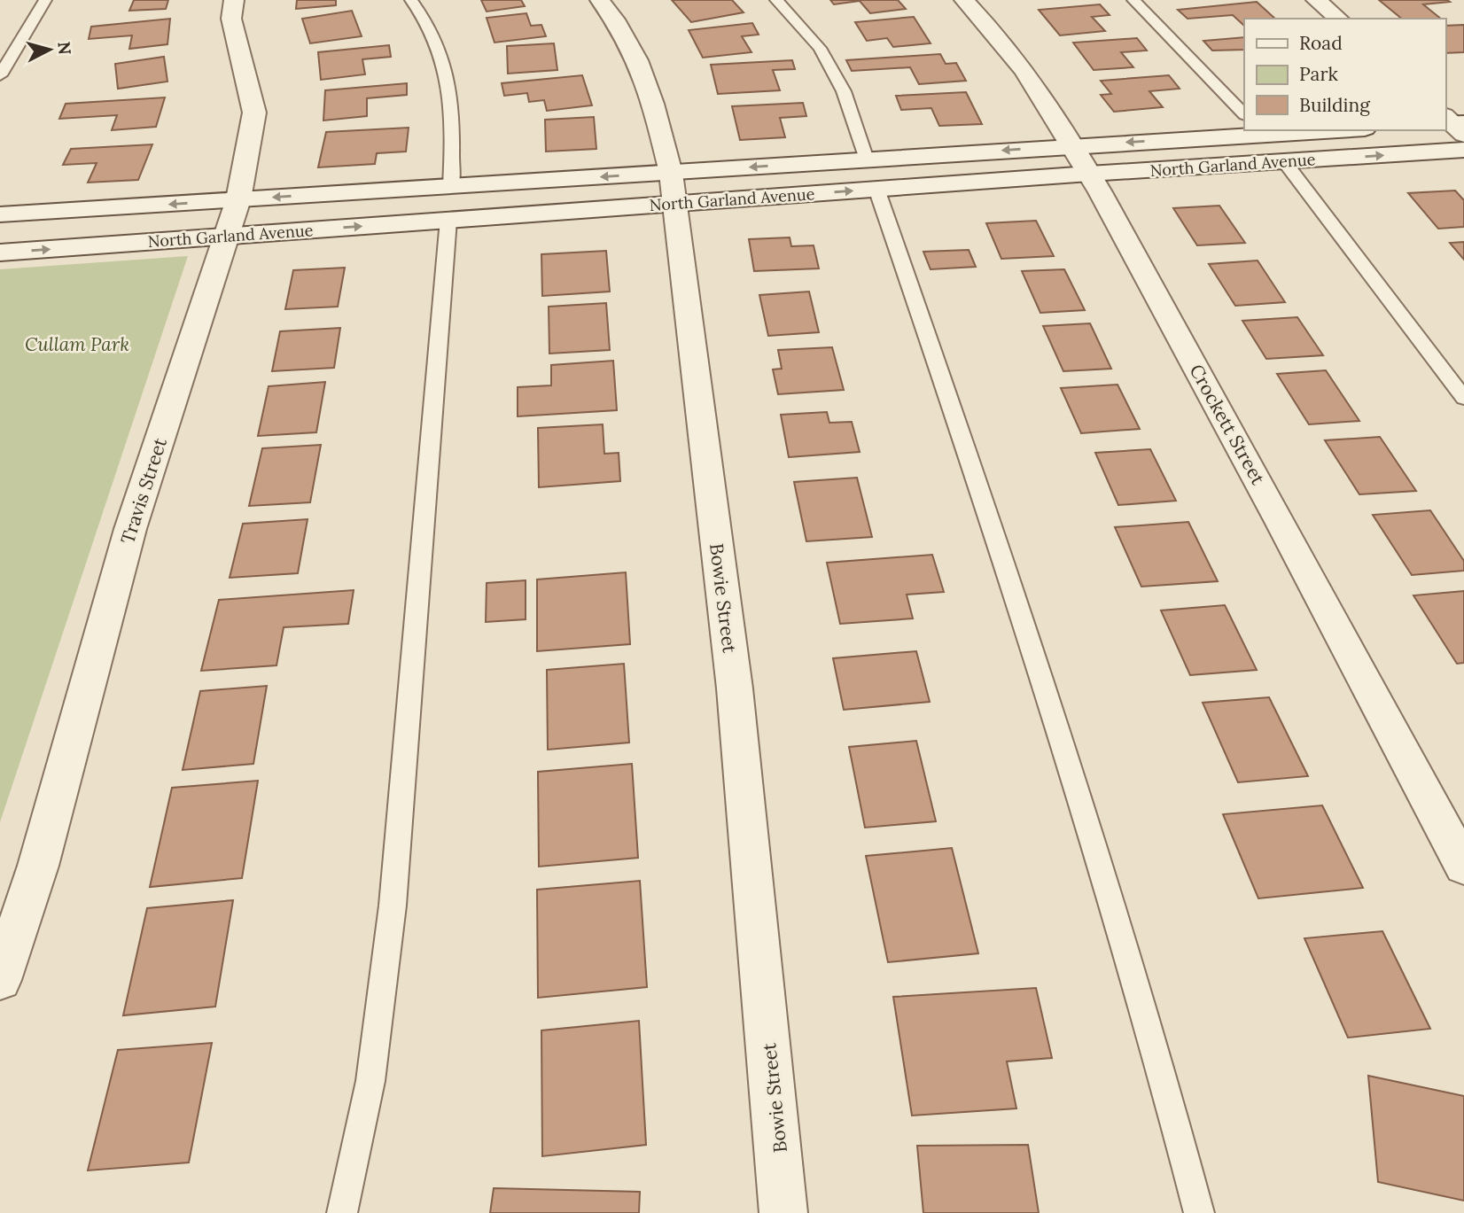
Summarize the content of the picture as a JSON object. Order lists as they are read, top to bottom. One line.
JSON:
{"streets":{"street":["North Garland Avenue","Crockett Street","Travis Street","Bowie Street"]},"crossings":[["North Garland Avenue","Crockett Street"],["North Garland Avenue","Travis Street"],["North Garland Avenue","Bowie Street"]],"parks":["Cullam Park"],"legend":["Road","Park","Building"],"north":"right"}
